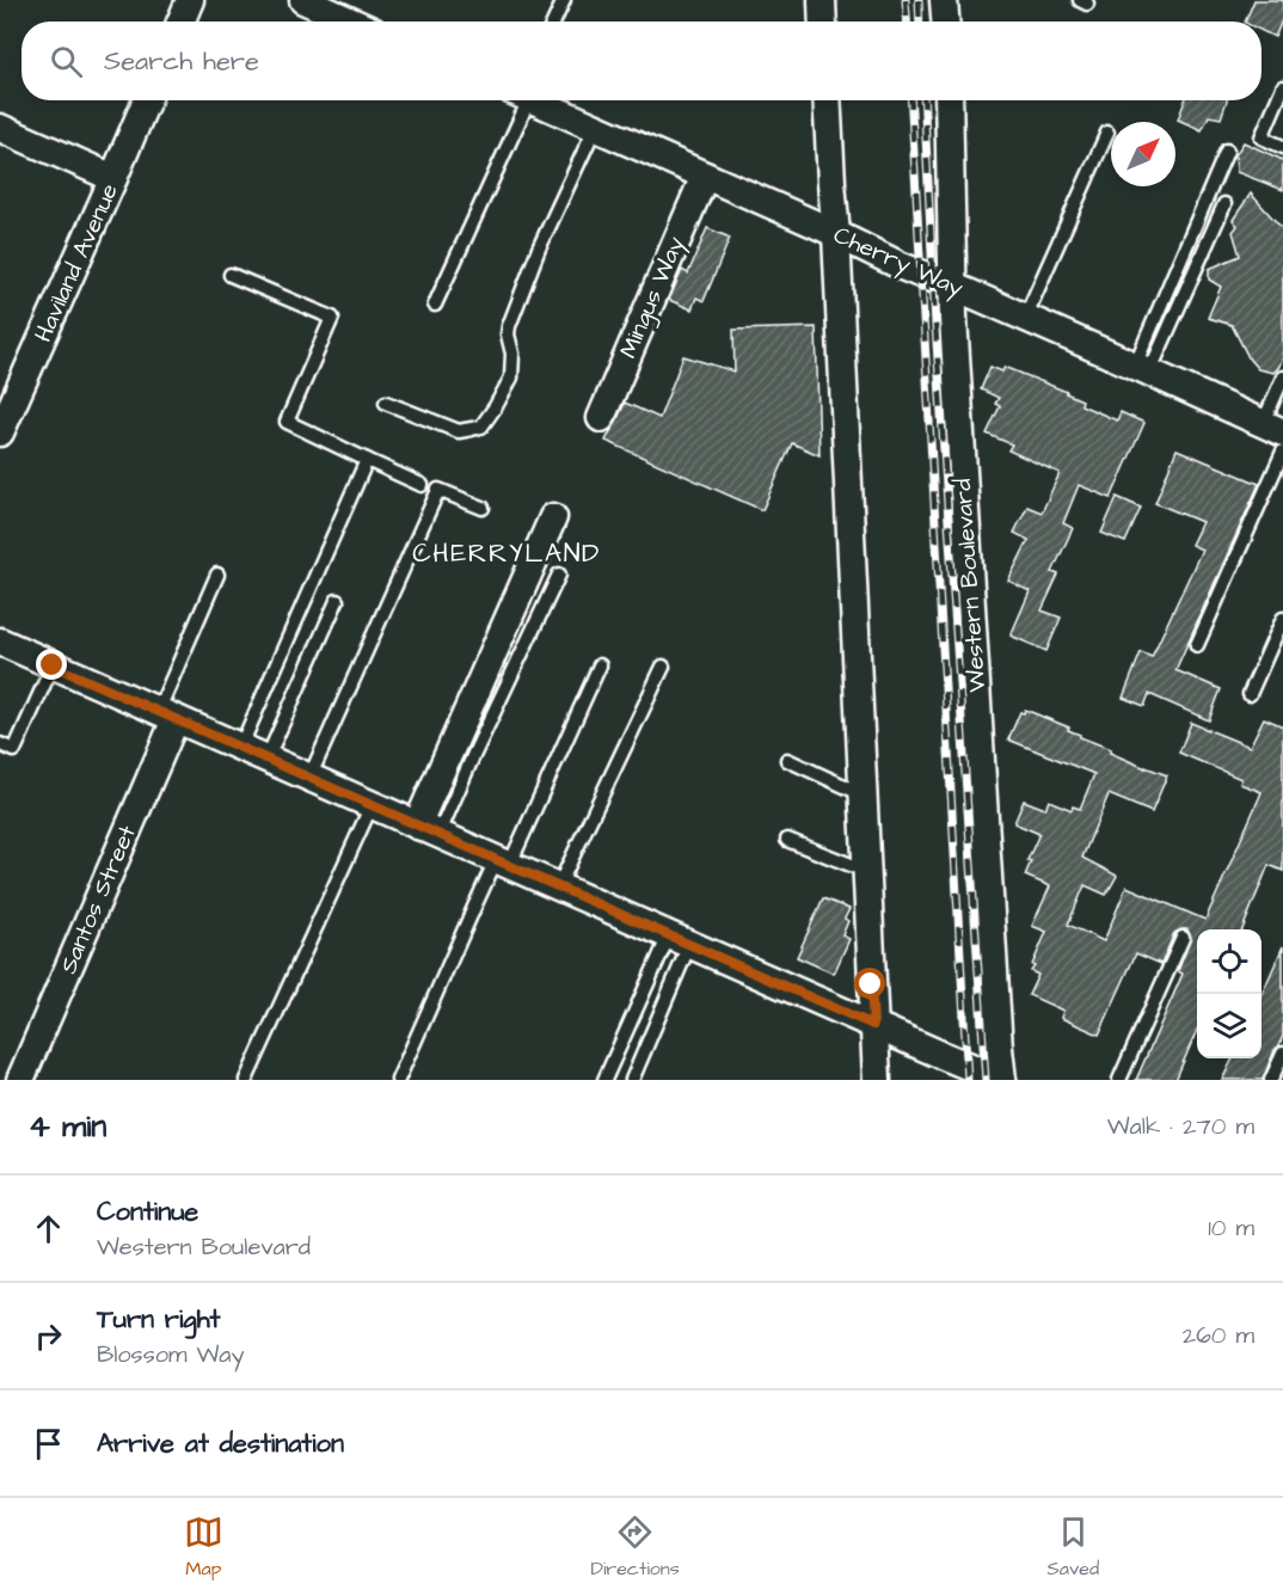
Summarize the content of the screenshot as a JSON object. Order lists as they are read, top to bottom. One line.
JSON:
{"streets":{"street":["Cherry Way","Haviland Avenue","Mingus Way","Western Boulevard","Santos Street"]},"crossings":[["Cherry Way","Mingus Way"],["Cherry Way","Western Boulevard"]],"districts":["CHERRYLAND"],"north":"top right","page":{"search":"Search here","heading":["4 min","Walk · 270 m"],"list":[["Continue","Western Boulevard","10 m"],["Turn right","Blossom Way","260 m"],"Arrive at destination"],"nav":["Map","Directions","Saved"]}}
